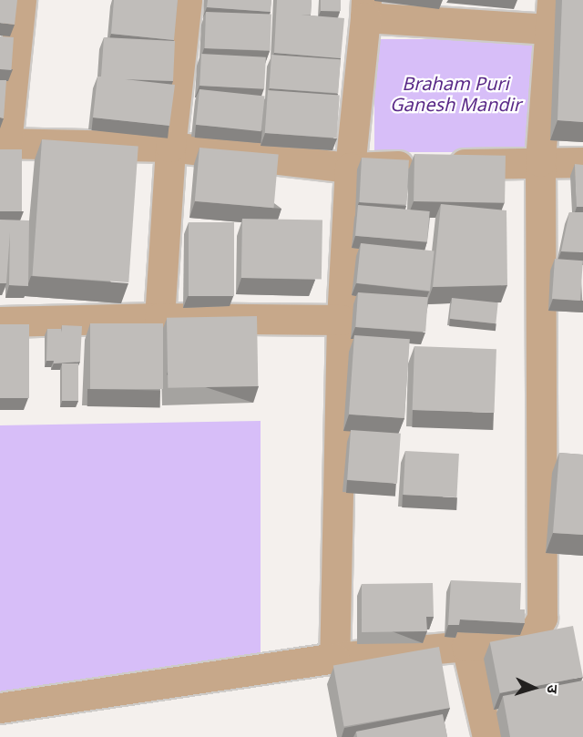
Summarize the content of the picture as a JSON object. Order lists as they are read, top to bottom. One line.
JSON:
{"parks":["Braham Puri Ganesh Mandir"],"north":"right"}
